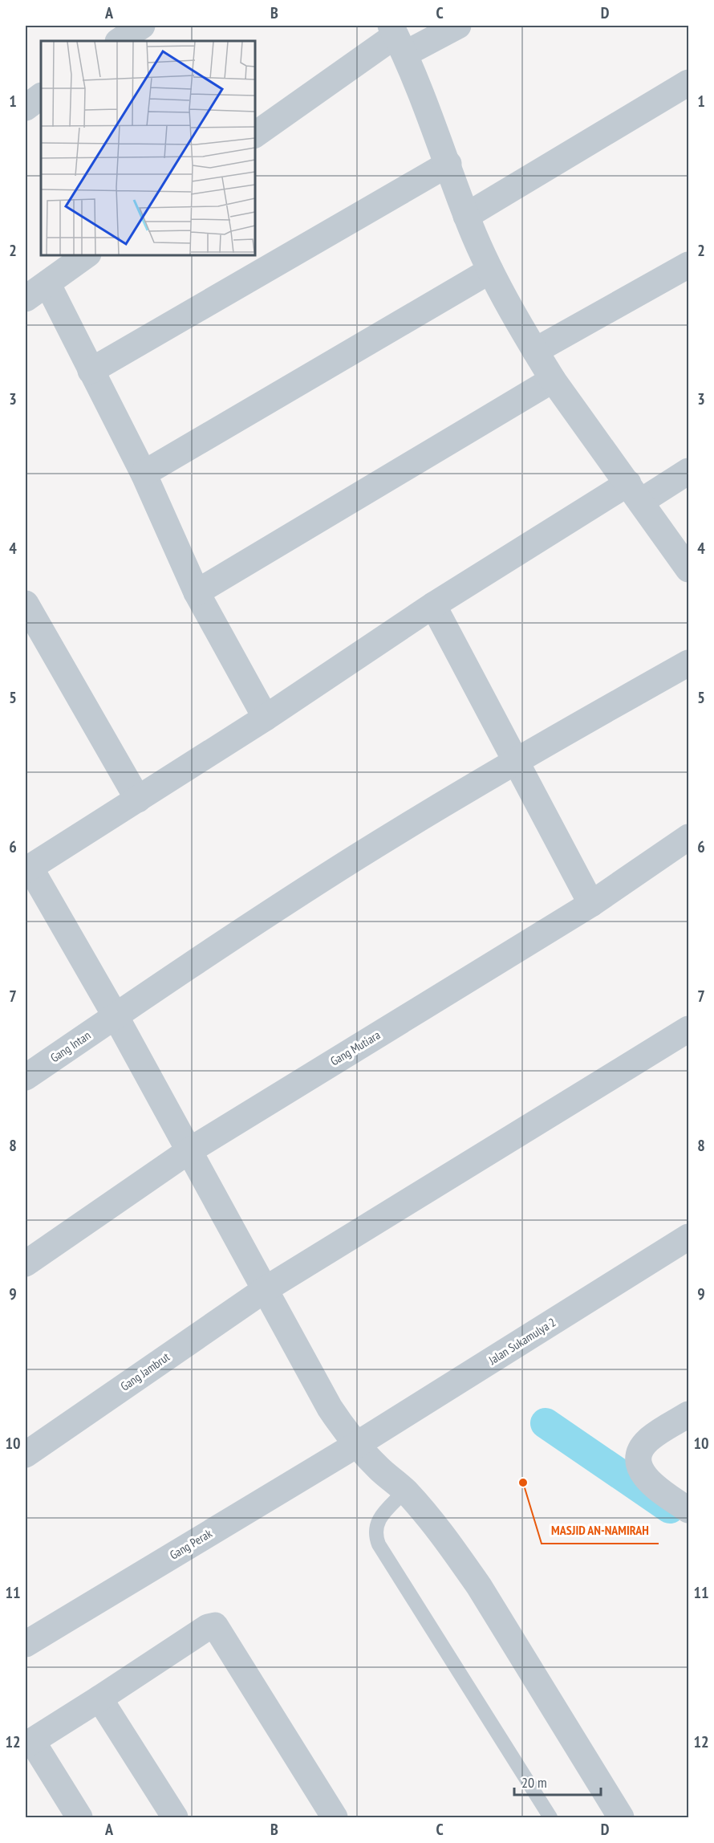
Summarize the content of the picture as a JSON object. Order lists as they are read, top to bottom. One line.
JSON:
{"streets":{"street":["Gang Intan","Gang Mutiara","Jalan Sukamulya 2","Gang Jambrut","Gang Perak"]},"crossings":[["Jalan Sukamulya 2","Gang Perak"]],"places":["MASJID AN-NAMIRAH"],"scale_bar":"20 m","grid":{"columns":["A","B","C","D"],"rows":["1","2","3","4","5","6","7","8","9","10","11","12"]}}
